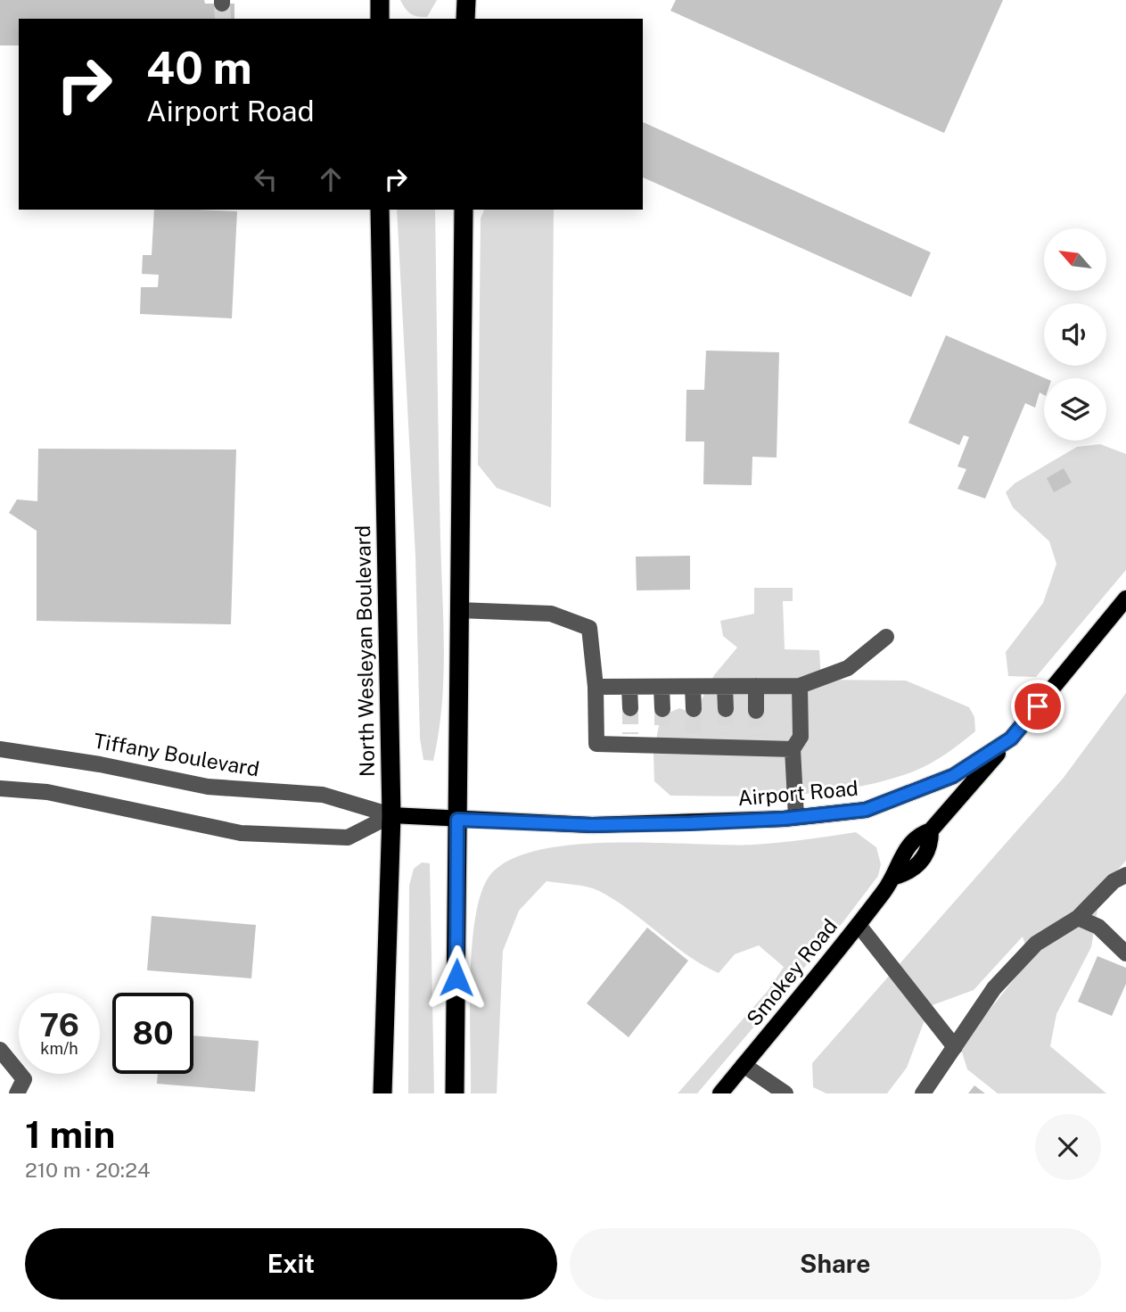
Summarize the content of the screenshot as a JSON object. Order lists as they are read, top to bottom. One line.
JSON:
{"streets":{"highway":["North Wesleyan Boulevard"],"main road":["Airport Road","Smokey Road"],"street":["Tiffany Boulevard"]},"crossings":[["North Wesleyan Boulevard","Tiffany Boulevard"],["North Wesleyan Boulevard","Airport Road"],["Tiffany Boulevard","Airport Road"],["Airport Road","Smokey Road"]],"north":"top left","page":{"turn":["40 m","Airport Road"],"speed":"76 km/h","limit":"80","heading":["1 min","210 m · 20:24"],"buttons":["Exit","Share"]}}
